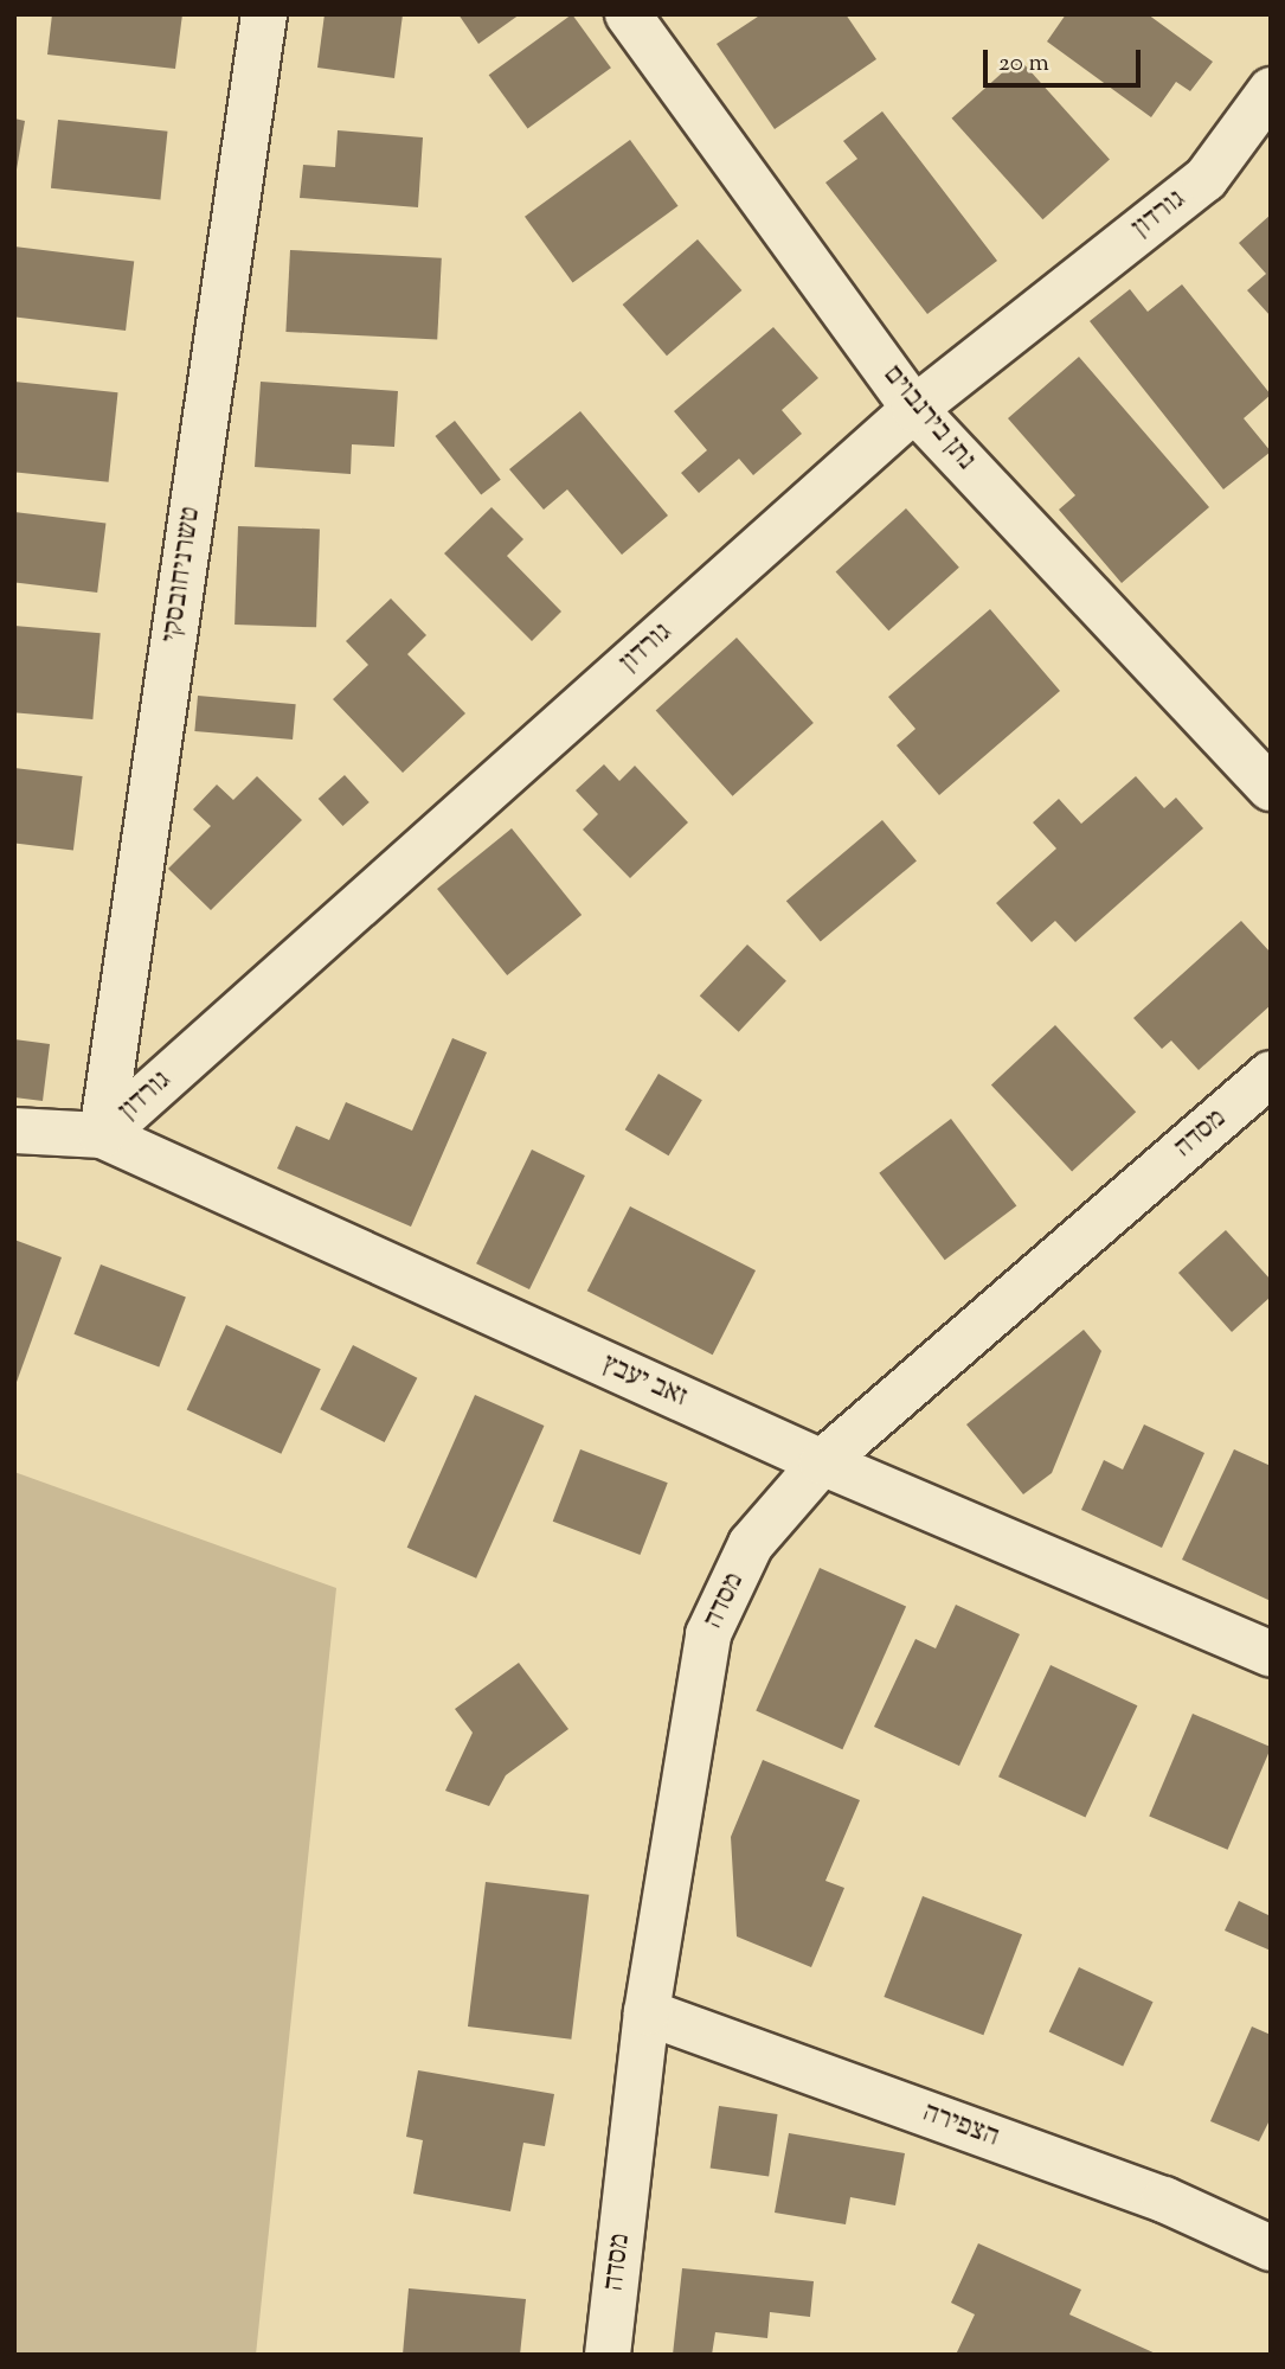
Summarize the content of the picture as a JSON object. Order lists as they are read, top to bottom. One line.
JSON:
{"streets":{"street":["גורדון","נתן בירנבוים","טשרניחובסקי","מסדה","זאב יעבץ","הצפירה"]},"crossings":[["גורדון","נתן בירנבוים"],["גורדון","טשרניחובסקי"],["גורדון","זאב יעבץ"],["טשרניחובסקי","זאב יעבץ"],["מסדה","זאב יעבץ"],["מסדה","הצפירה"]],"scale_bar":"20 m"}
